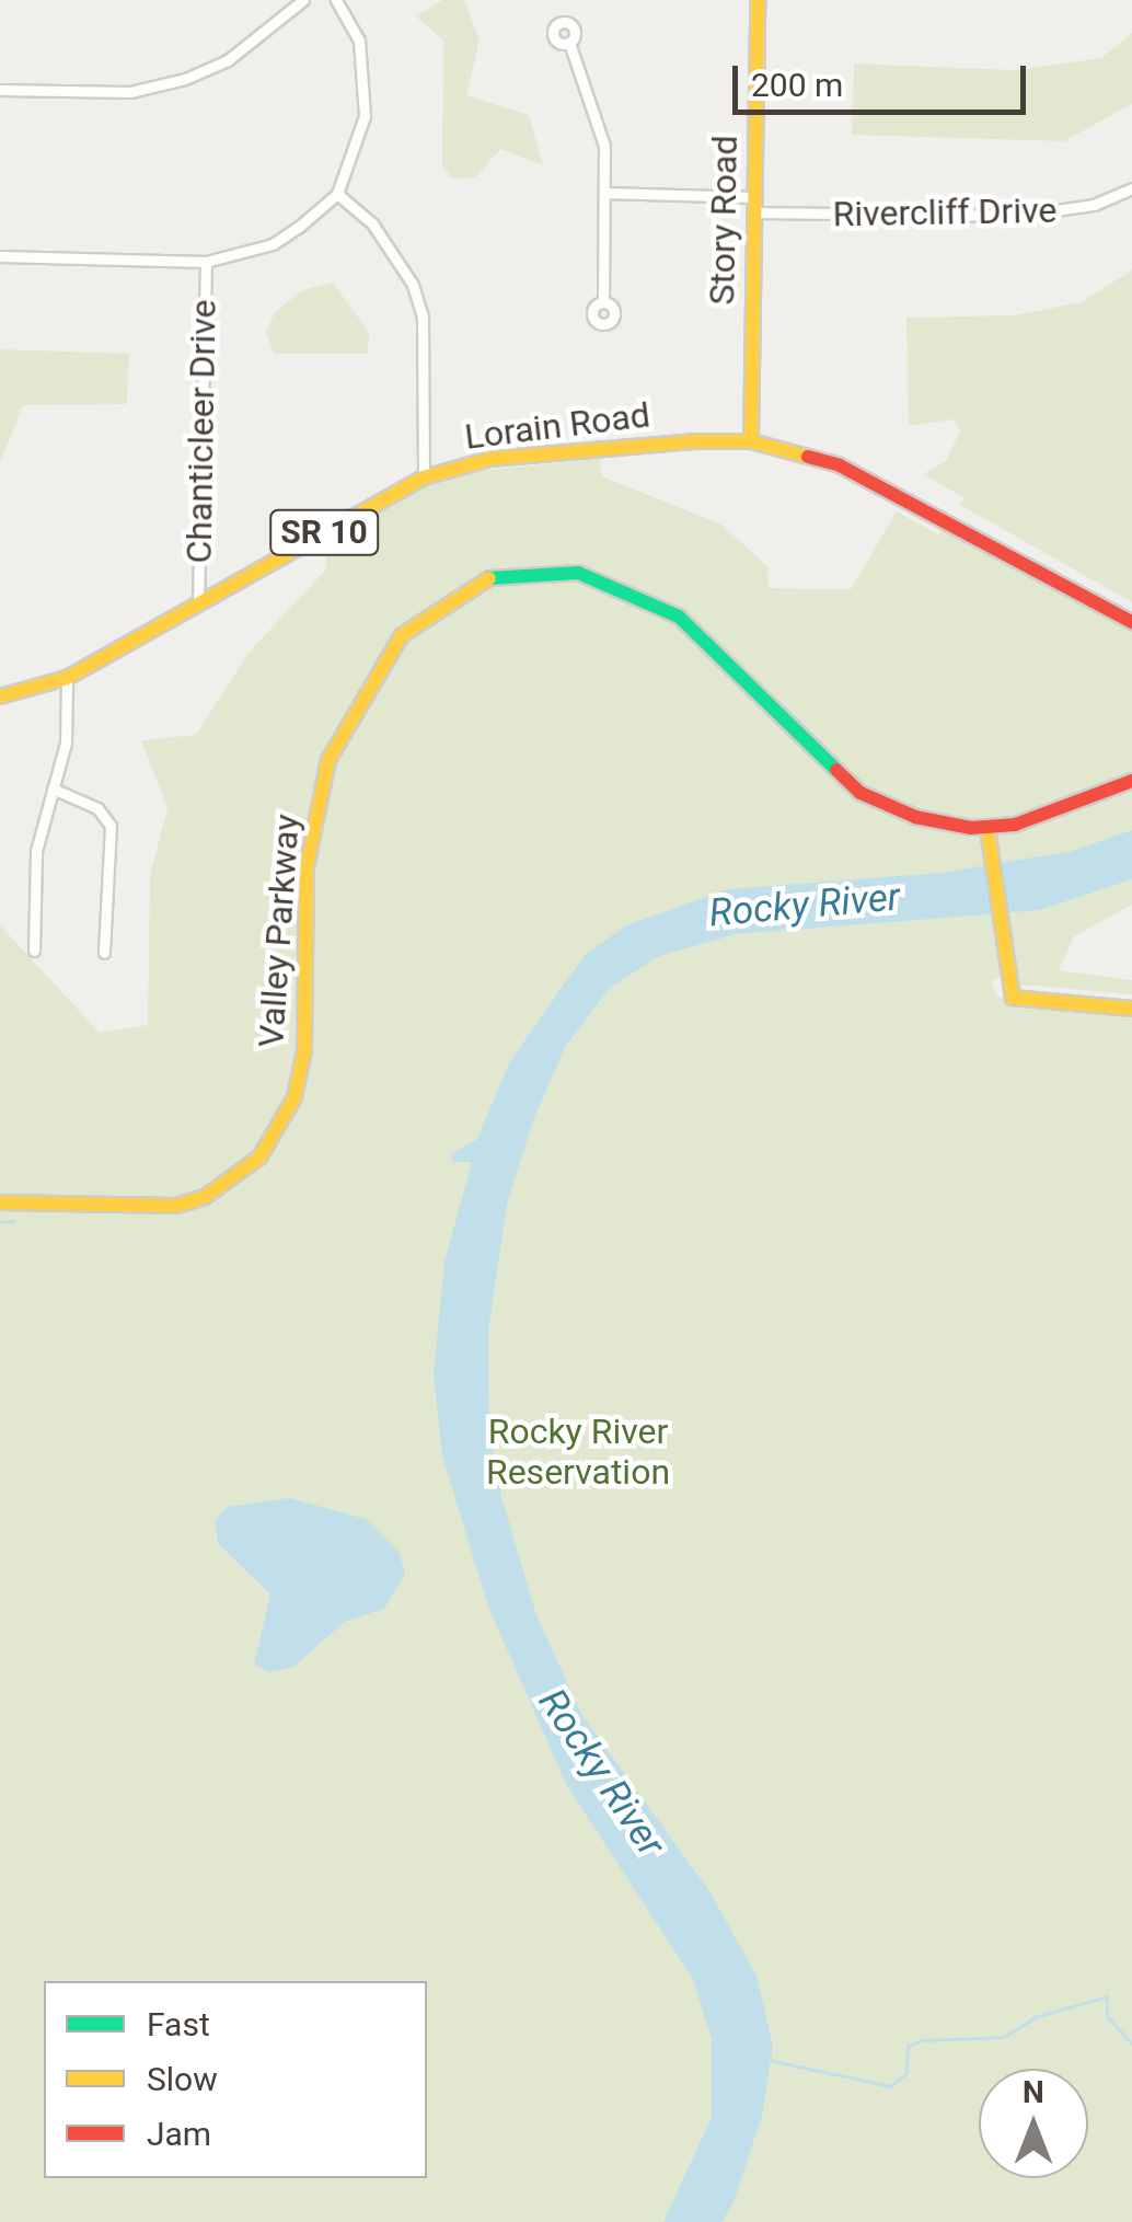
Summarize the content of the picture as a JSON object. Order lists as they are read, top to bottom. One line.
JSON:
{"streets":{"street":["Rivercliff Drive","Story Road","Lorain Road","Chanticleer Drive","SR 10","Valley Parkway"]},"crossings":[["Rivercliff Drive","Story Road"],["Story Road","Lorain Road"],["Lorain Road","Chanticleer Drive"]],"water":["Rocky River"],"parks":["Rocky River Reservation"],"legend":["Fast","Slow","Jam"],"scale_bar":"200 m","north":"top"}
